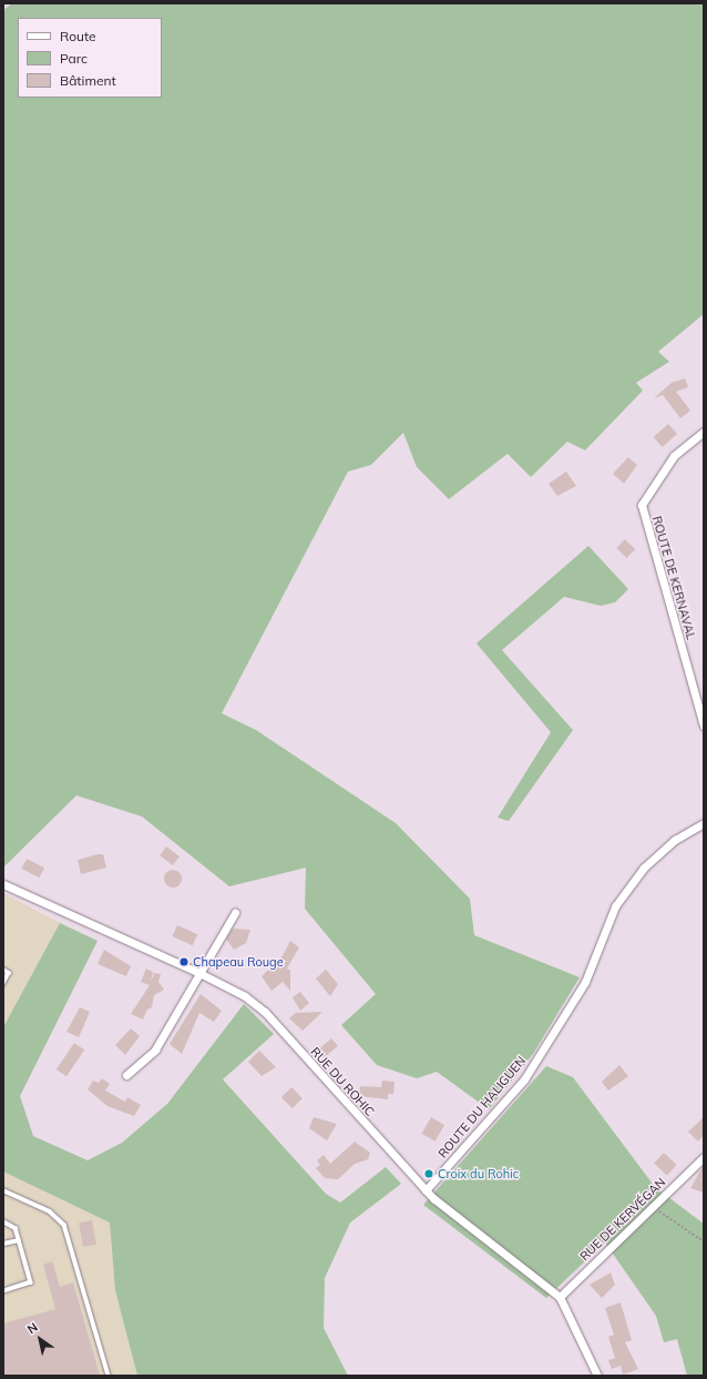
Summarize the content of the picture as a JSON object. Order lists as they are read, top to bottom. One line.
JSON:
{"streets":{"street":["ROUTE DE KERNAVAL","RUE DU ROHIC","ROUTE DU HALIGUEN","RUE DE KERVÉGAN"]},"crossings":[["RUE DU ROHIC","ROUTE DU HALIGUEN"],["RUE DU ROHIC","RUE DE KERVÉGAN"]],"places":["Chapeau Rouge","Croix du Rohic"],"legend":["Route","Parc","Bâtiment"],"north":"top left"}
